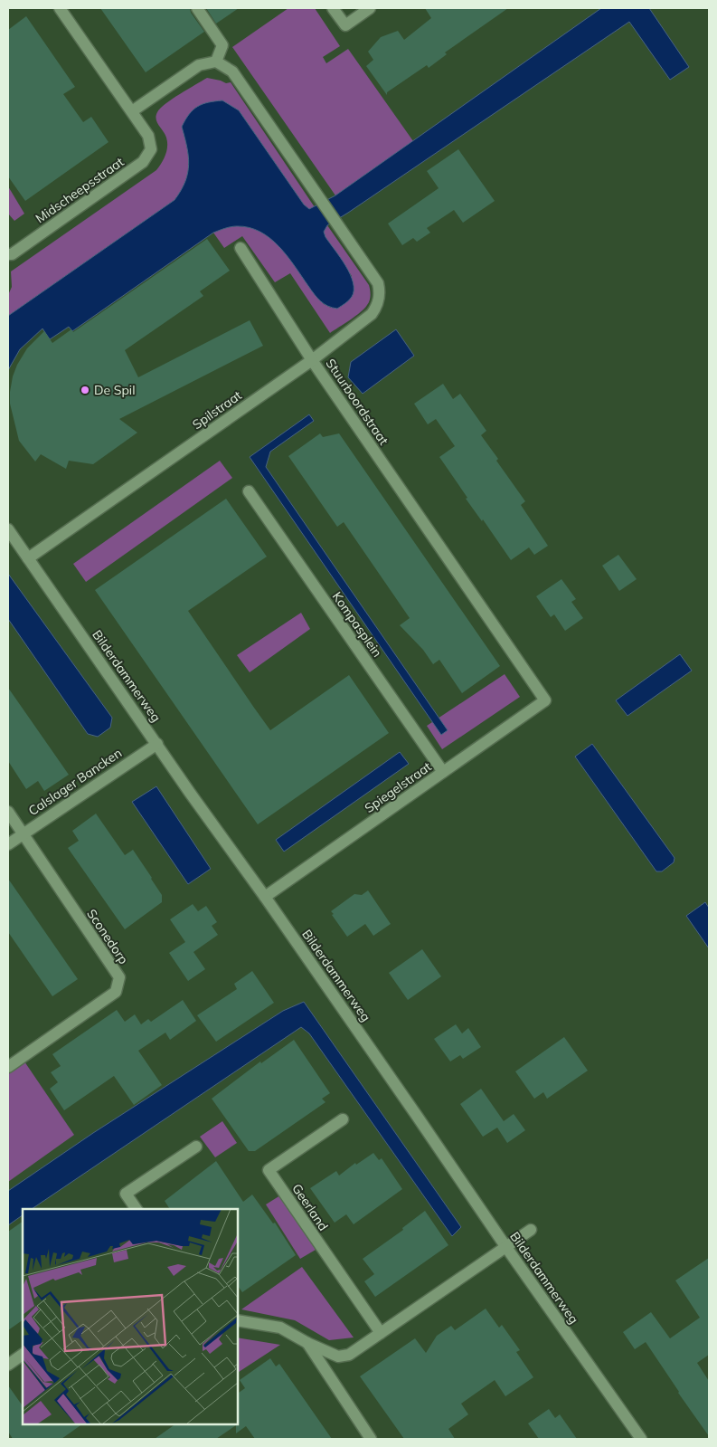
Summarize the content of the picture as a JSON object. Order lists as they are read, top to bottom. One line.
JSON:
{"streets":{"street":["Midscheepsstraat","Stuurboordstraat","Spilstraat","Kompasplein","Bilderdammerweg","Calslager Bancken","Spiegelstraat","Sconedorp","Geerland"]},"crossings":[["Stuurboordstraat","Spilstraat"],["Stuurboordstraat","Spiegelstraat"],["Spilstraat","Bilderdammerweg"],["Kompasplein","Spiegelstraat"],["Bilderdammerweg","Calslager Bancken"],["Bilderdammerweg","Spiegelstraat"],["Calslager Bancken","Sconedorp"]],"places":["De Spil"]}
